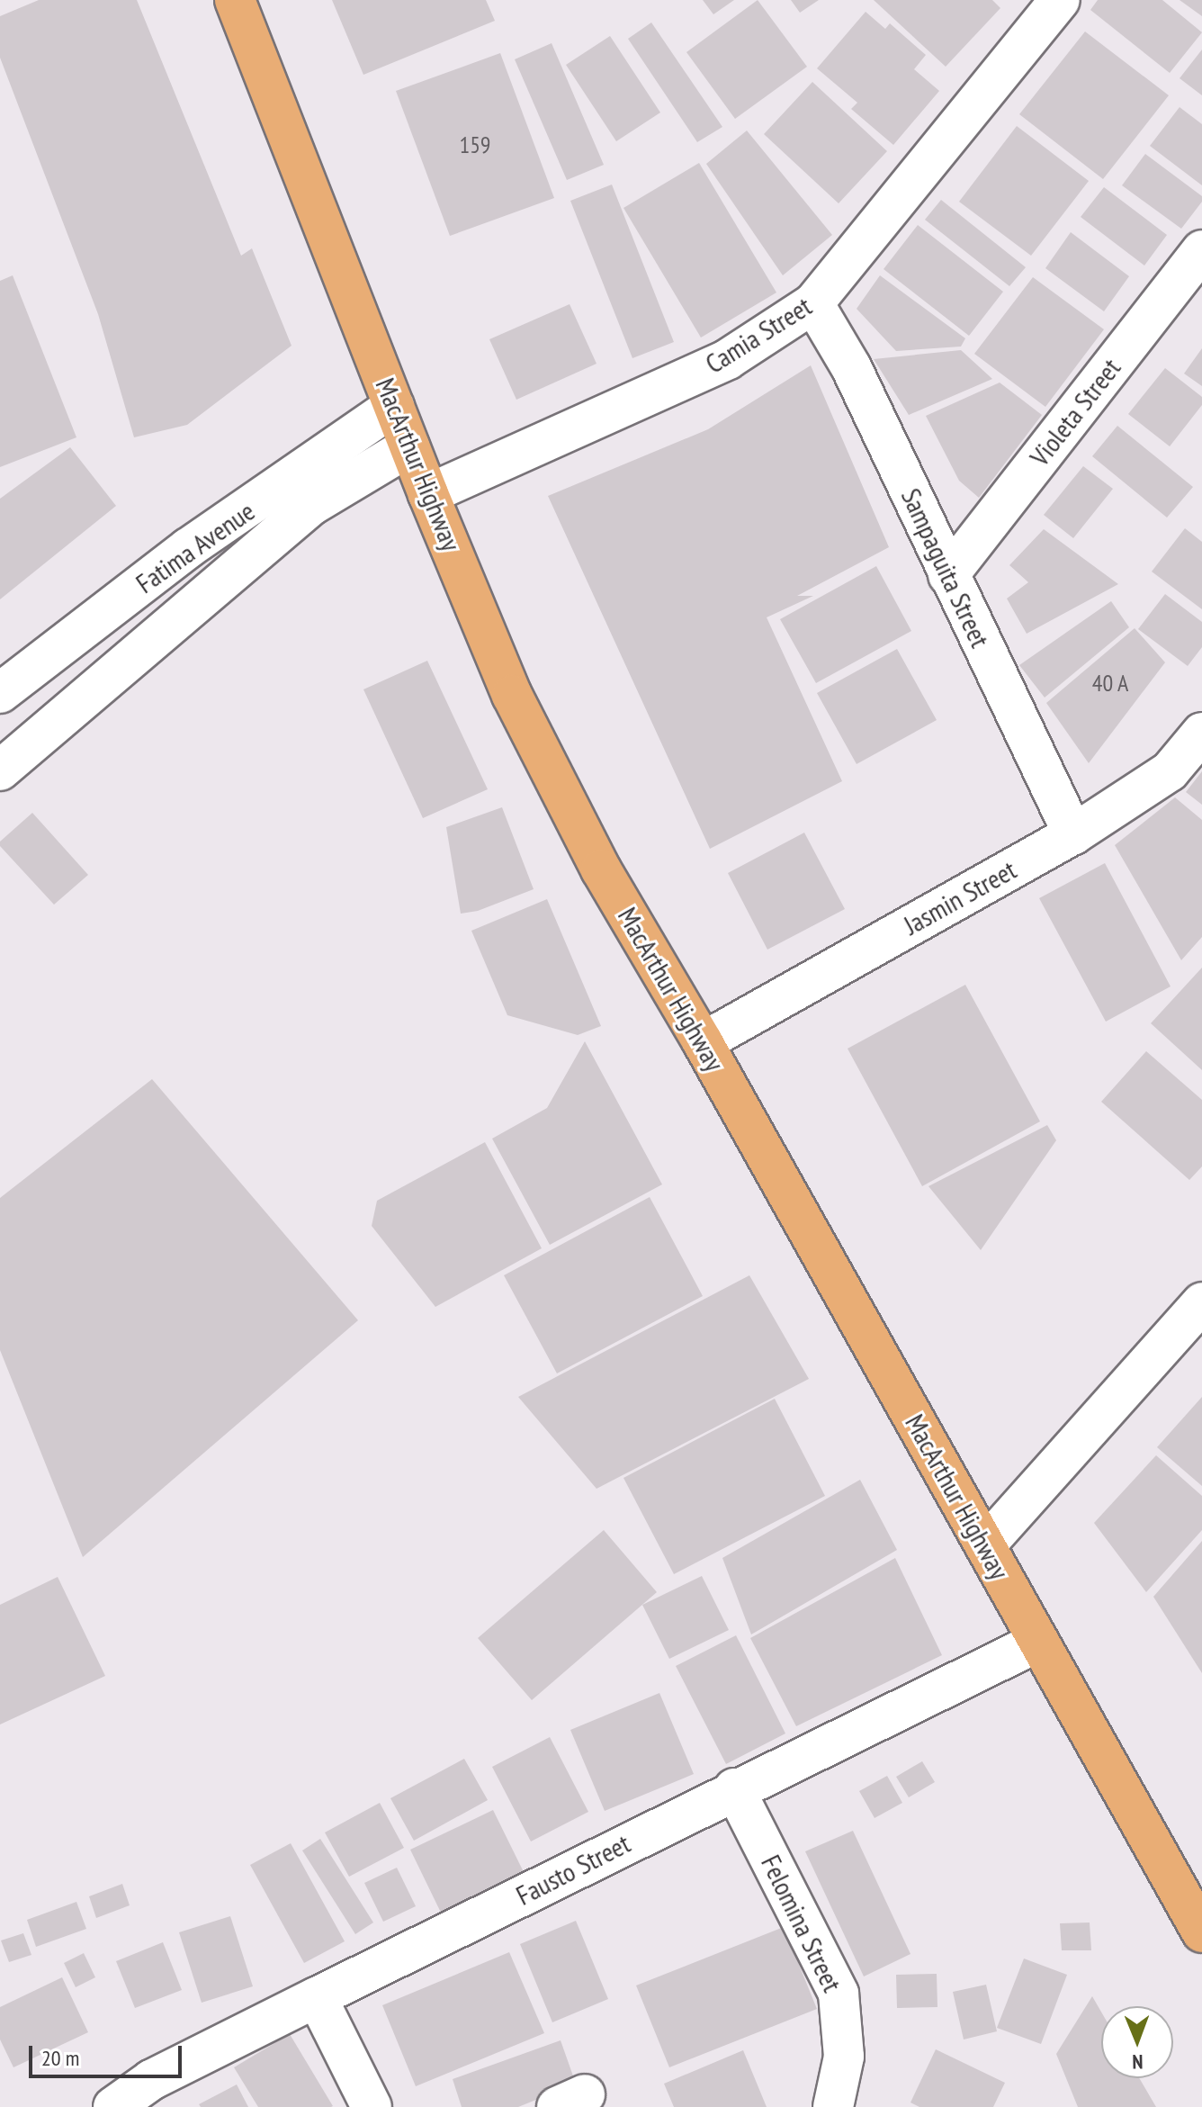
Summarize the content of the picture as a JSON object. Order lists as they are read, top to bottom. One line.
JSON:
{"streets":{"highway":["MacArthur Highway"],"street":["Camia Street","Violeta Street","Fatima Avenue","Sampaguita Street","Jasmin Street","Fausto Street","Felomina Street"]},"crossings":[["Camia Street","MacArthur Highway"],["Camia Street","Sampaguita Street"],["Violeta Street","Sampaguita Street"],["MacArthur Highway","Fatima Avenue"],["MacArthur Highway","Jasmin Street"],["MacArthur Highway","Fausto Street"],["Sampaguita Street","Jasmin Street"],["Fausto Street","Felomina Street"]],"house_numbers":["159","40 A"],"scale_bar":"20 m","north":"bottom"}
